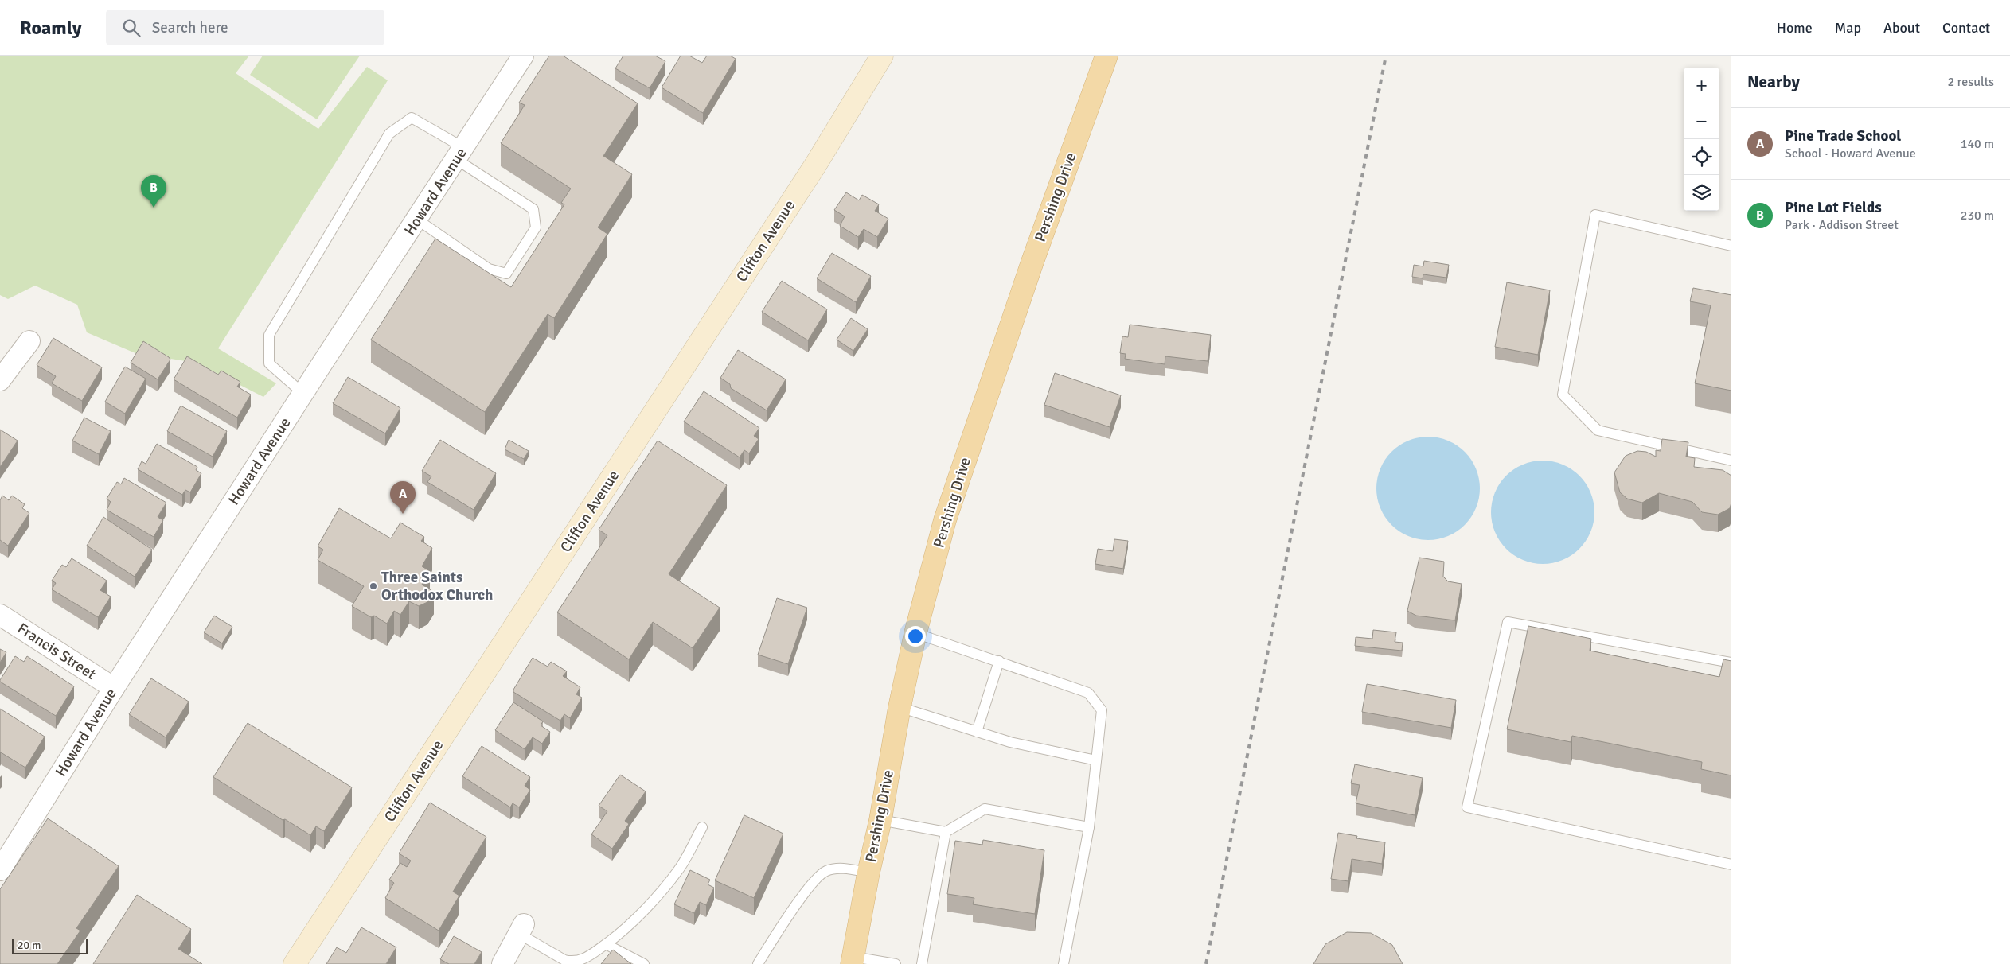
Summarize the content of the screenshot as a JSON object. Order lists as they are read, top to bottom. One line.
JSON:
{"streets":{"main road":["Pershing Drive","Clifton Avenue"],"street":["Howard Avenue","Francis Street"]},"crossings":[["Howard Avenue","Francis Street"]],"places":["Three Saints Orthodox Church"],"scale_bar":"20 m","page":{"header":"Roamly","search":"Search here","nav":["Home","Map","About","Contact"],"heading":["Nearby","2 results"],"map_buttons":["+","−"],"list":[{"mark":"A","name":"Pine Trade School","note":"School · Howard Avenue","value":"140 m"},{"mark":"B","name":"Pine Lot Fields","note":"Park · Addison Street","value":"230 m"}],"pins":["B","A"],"scale":"20 m"}}
